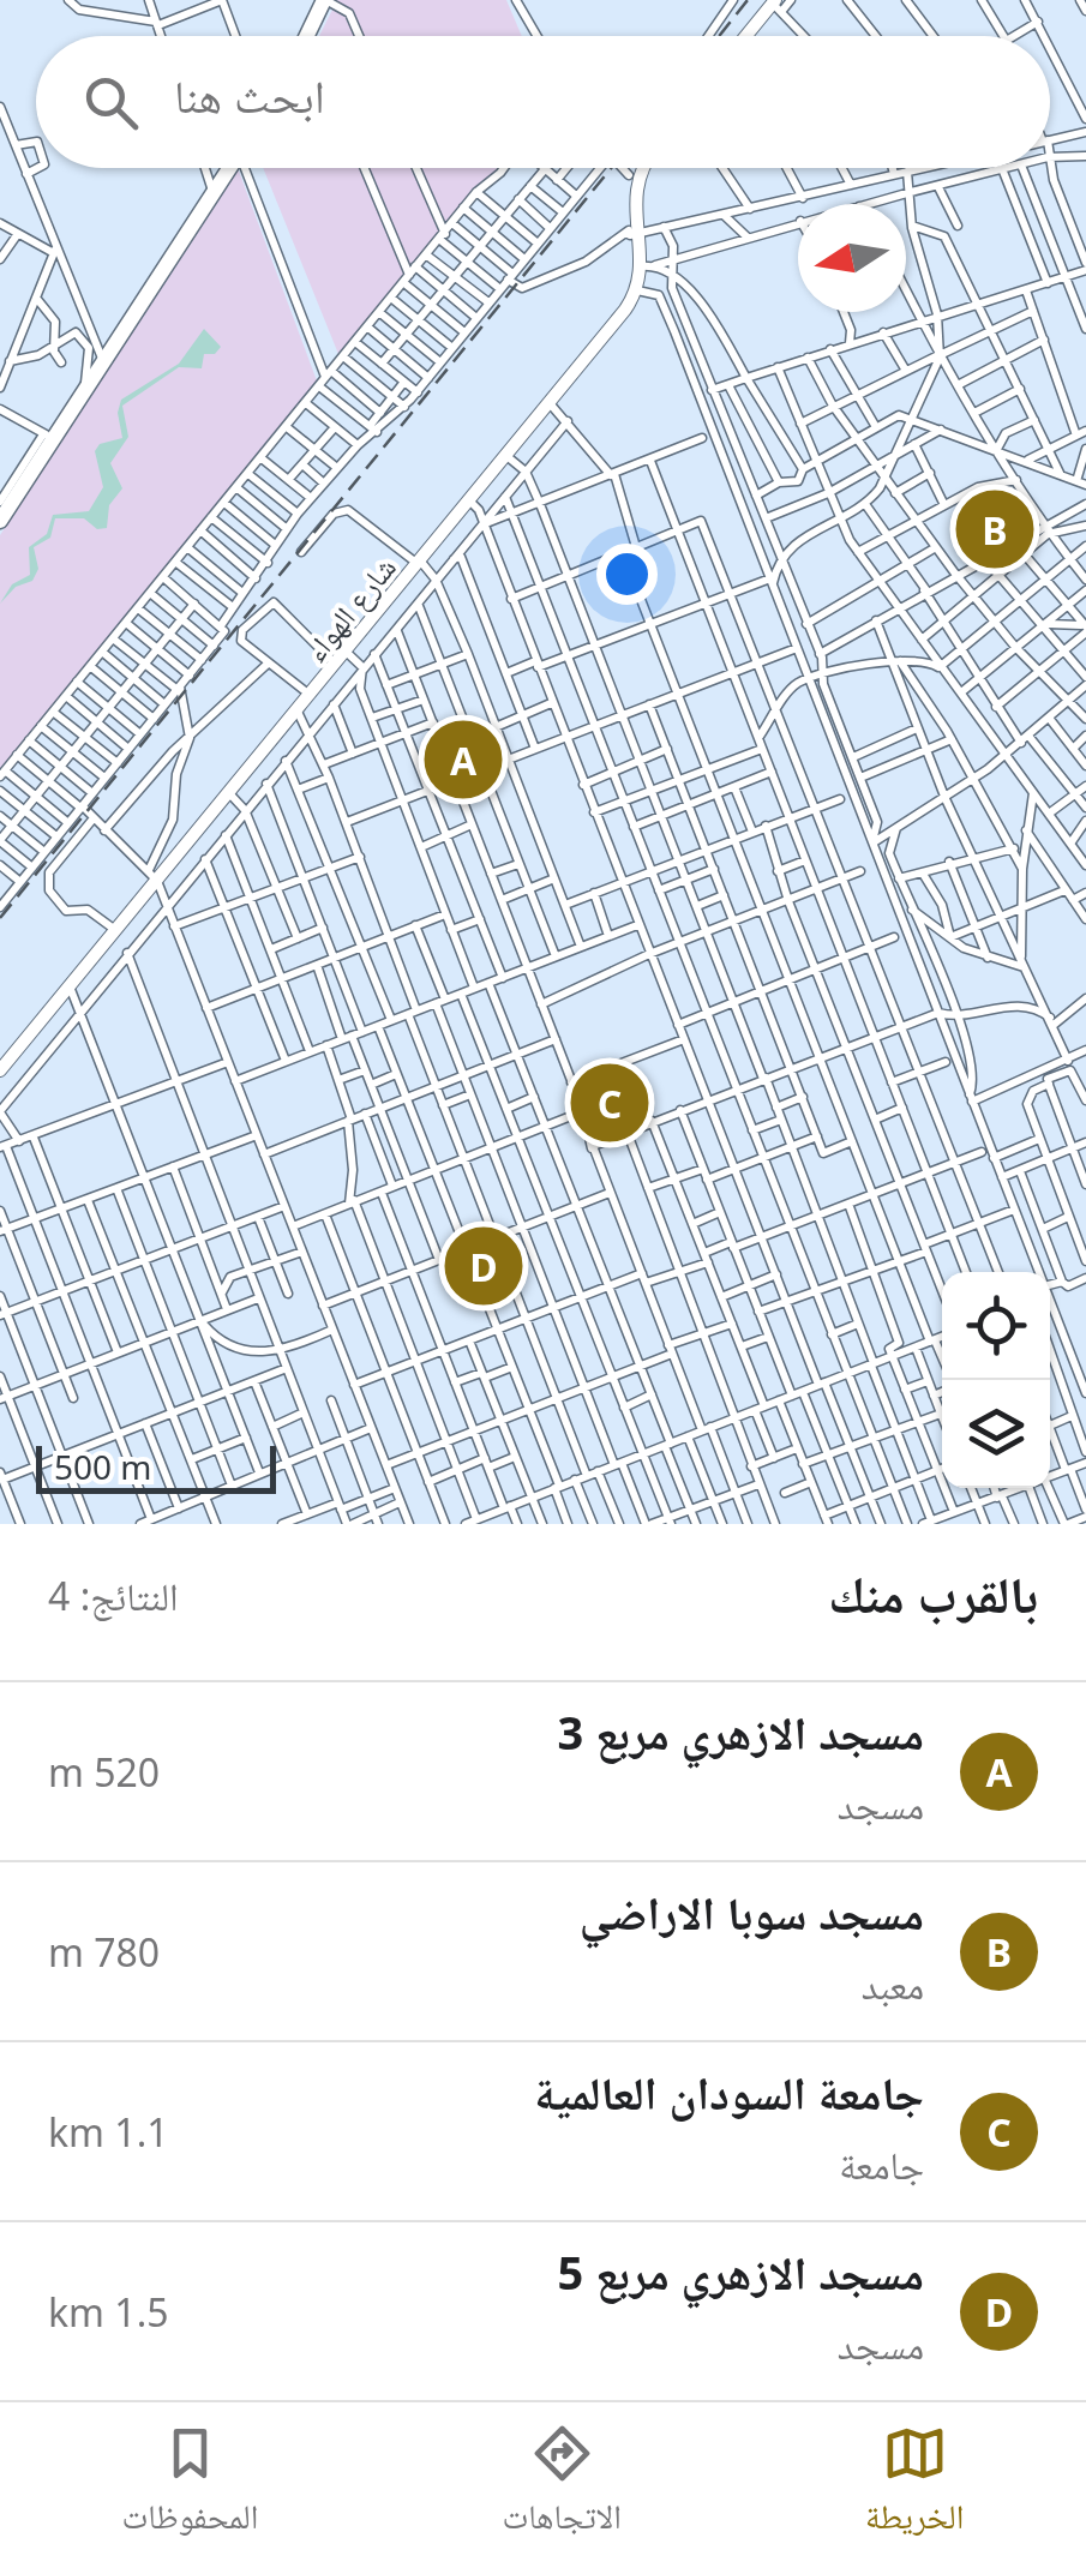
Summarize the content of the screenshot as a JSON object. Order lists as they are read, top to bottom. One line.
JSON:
{"streets":{"main road":["شارع الهواء"]},"scale_bar":"500 m","north":"left","page":{"search":"ابحث هنا","pins":["B","A","C","D"],"scale":"500 m","heading":["بالقرب منك","النتائج: 4"],"list":[{"mark":"A","name":"مسجد الازهري مربع 3","note":"مسجد","value":"520 m"},{"mark":"B","name":"مسجد سوبا الاراضي","note":"معبد","value":"780 m"},{"mark":"C","name":"جامعة السودان العالمية","note":"جامعة","value":"1.1 km"},{"mark":"D","name":"مسجد الازهري مربع 5","note":"مسجد","value":"1.5 km"}],"nav":["الخريطة","الاتجاهات","المحفوظات"]}}
